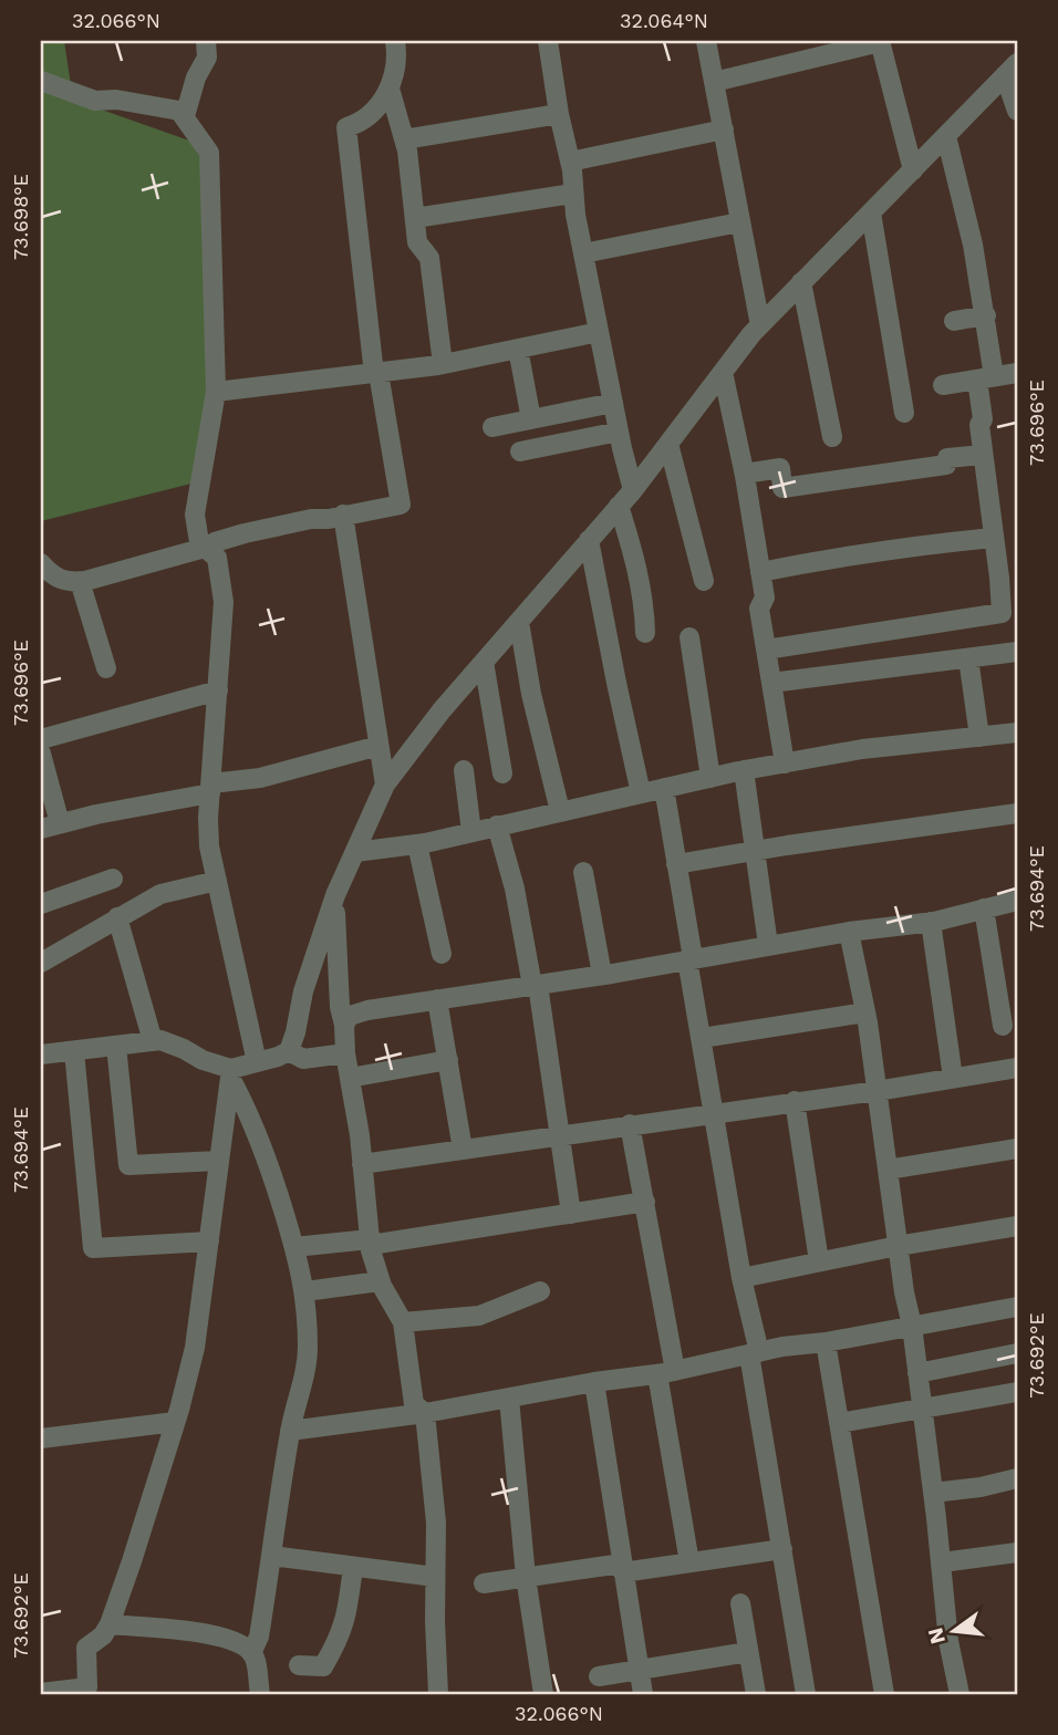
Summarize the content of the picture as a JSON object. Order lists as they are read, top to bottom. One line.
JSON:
{"north":"left","coordinates":["32.066°N","32.064°N","73.698°E","73.696°E","73.694°E","73.692°E"]}
